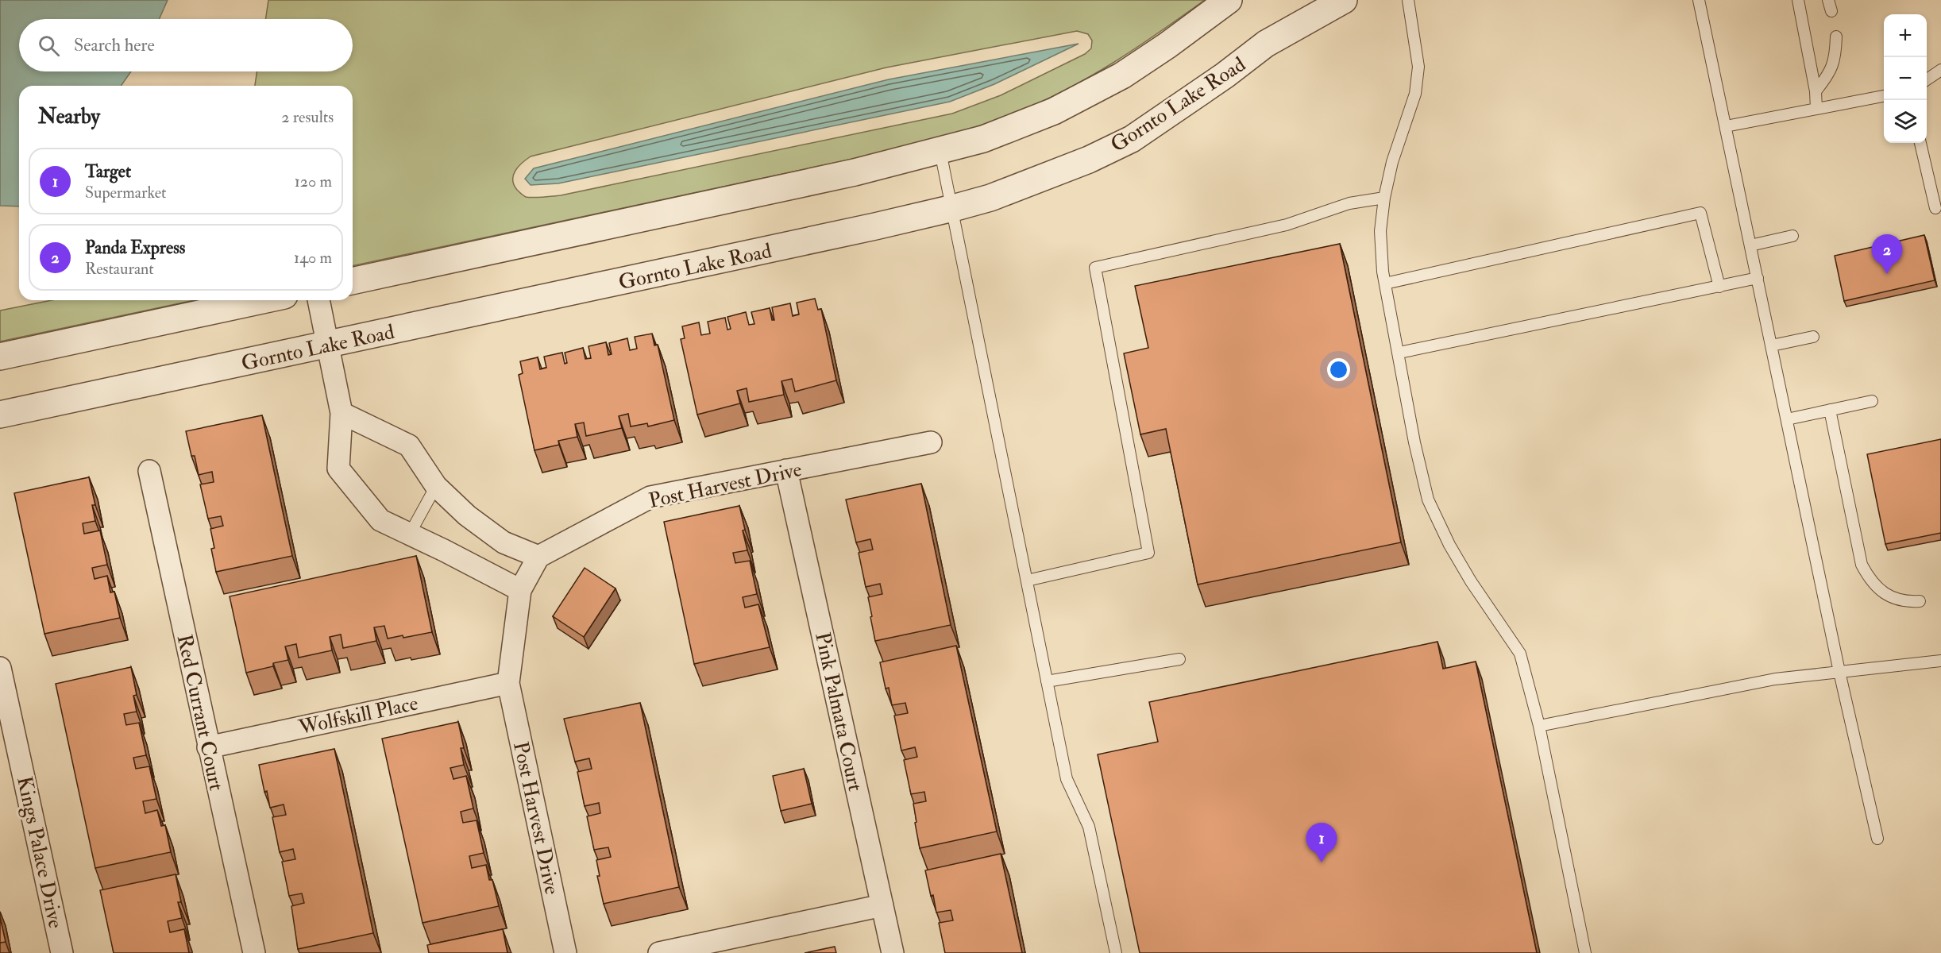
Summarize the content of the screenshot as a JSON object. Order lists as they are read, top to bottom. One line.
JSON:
{"streets":{"street":["Gornto Lake Road","Post Harvest Drive","Pink Palmata Court","Red Currant Court","Wolfskill Place","Kings Palace Drive"]},"crossings":[["Post Harvest Drive","Pink Palmata Court"],["Post Harvest Drive","Wolfskill Place"],["Red Currant Court","Wolfskill Place"]],"page":{"map_buttons":["+","−"],"search":"Search here","heading":["Nearby","2 results"],"list":[{"mark":"1","name":"Target","note":"Supermarket","value":"120 m"},{"mark":"2","name":"Panda Express","note":"Restaurant","value":"140 m"}],"pins":["2","1"]}}
